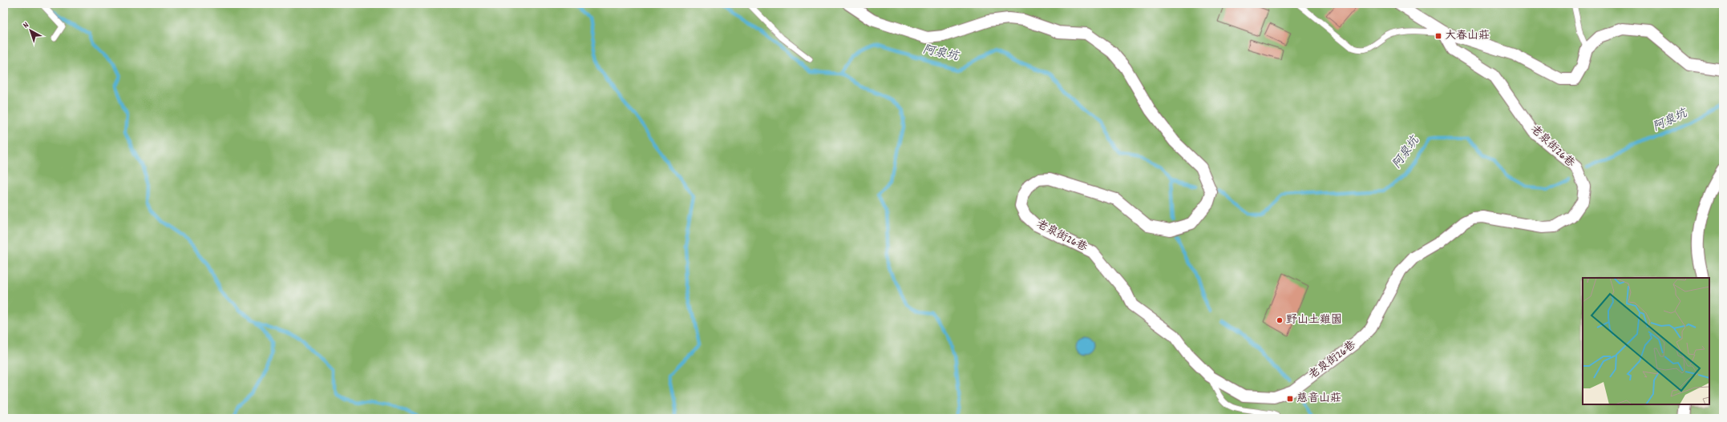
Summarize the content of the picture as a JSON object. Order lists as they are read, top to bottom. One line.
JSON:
{"streets":{"street":["老泉街26巷"]},"water":["阿泉坑"],"places":{"transit":["大春山莊","慈音山莊"],"other":["野山土雞園"]},"north":"top left"}
